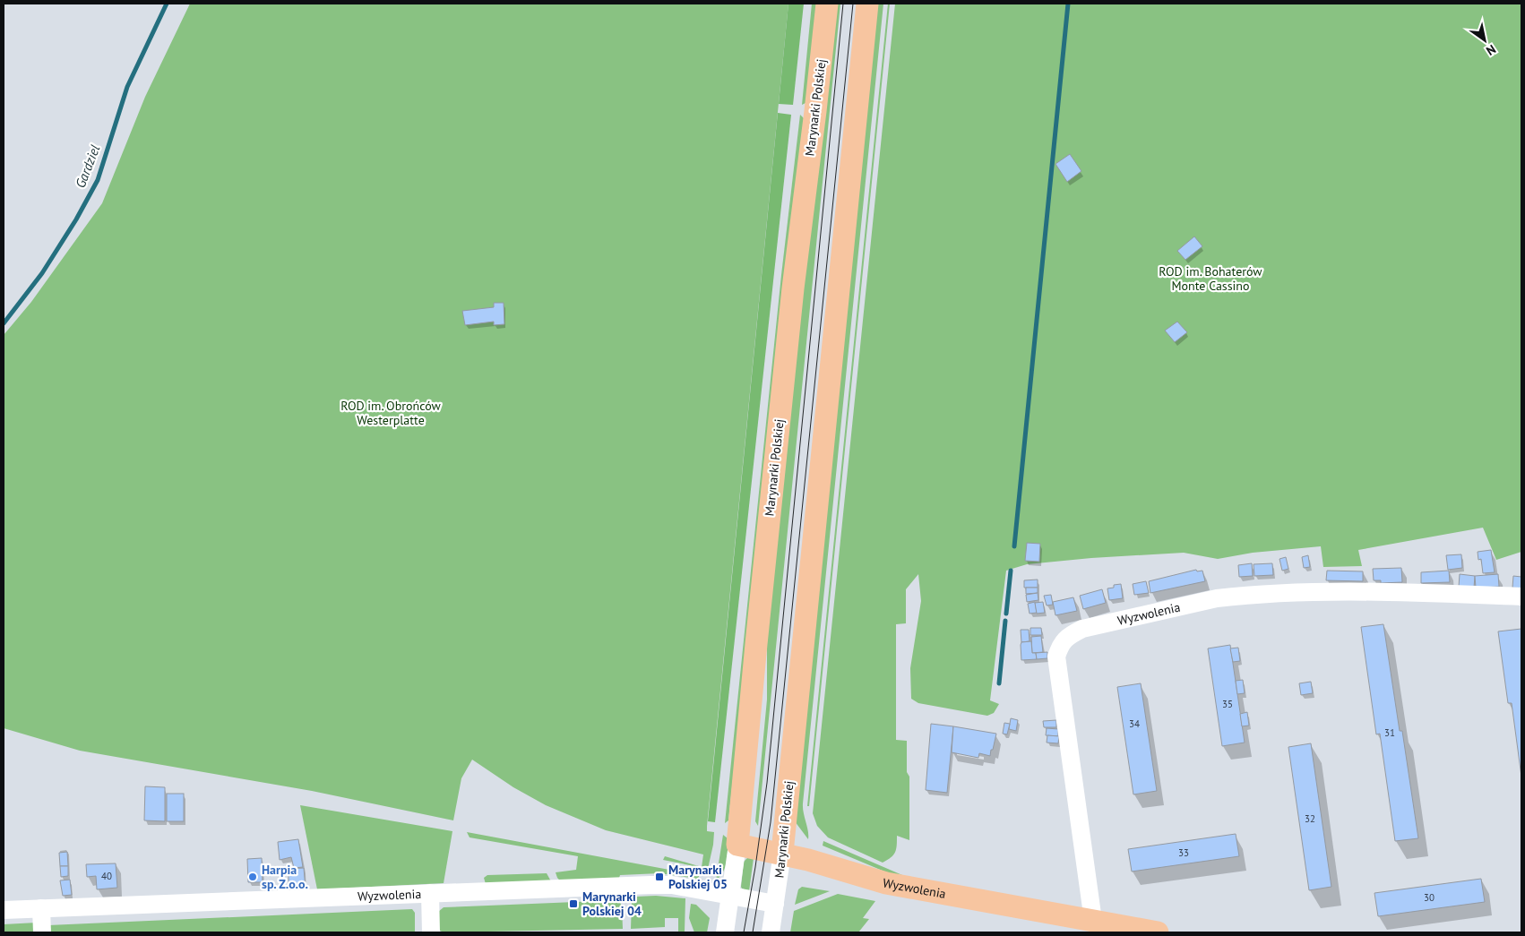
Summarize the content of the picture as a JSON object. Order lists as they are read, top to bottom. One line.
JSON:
{"streets":{"main road":["Marynarki Polskiej","Wyzwolenia"]},"crossings":[["Marynarki Polskiej","Wyzwolenia"]],"water":["Gardziel"],"parks":["ROD im. Bohaterów Monte Cassino","ROD im. Obrońców Westerplatte"],"places":{"other":["Harpia sp. Z.o.o."],"transit":["Marynarki Polskiej 05","Marynarki Polskiej 04"]},"house_numbers":["35","34","31","32","33","40","30"],"north":"bottom right"}
